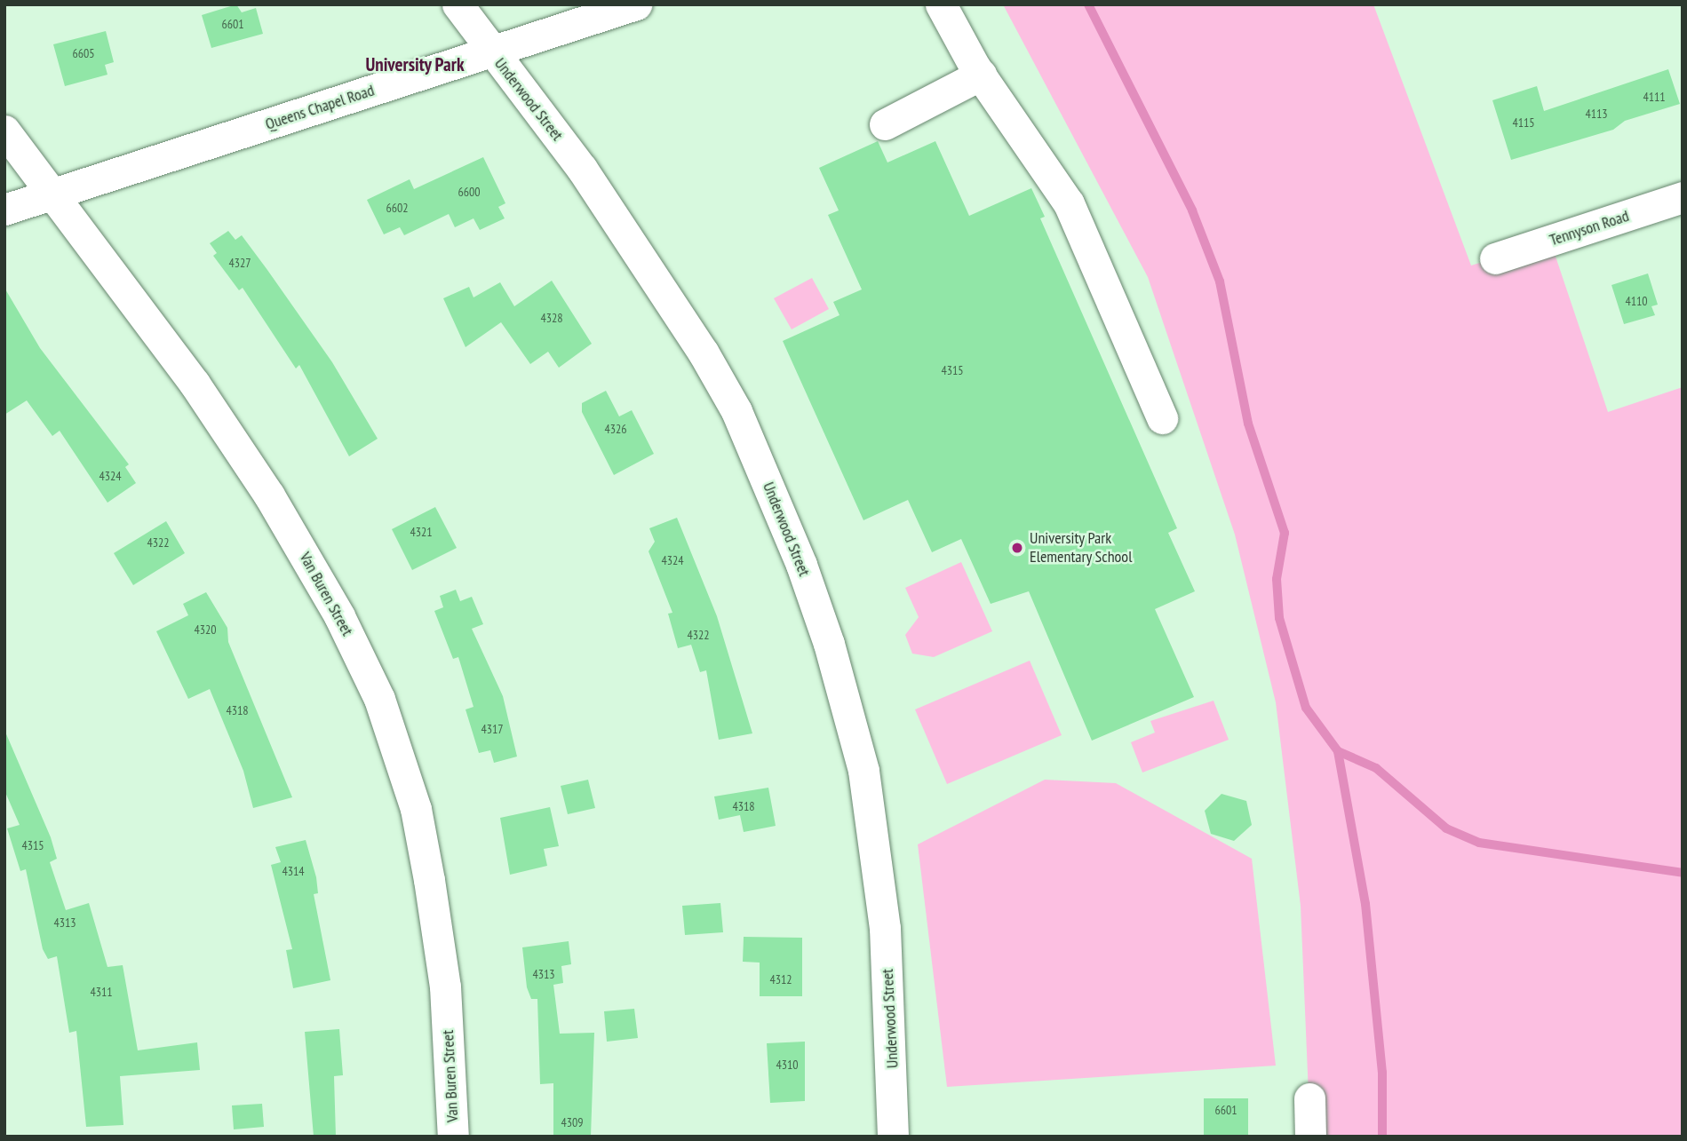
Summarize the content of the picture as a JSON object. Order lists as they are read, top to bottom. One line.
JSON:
{"streets":{"street":["Underwood Street","Queens Chapel Road","Tennyson Road","Van Buren Street"]},"crossings":[["Underwood Street","Queens Chapel Road"],["Queens Chapel Road","Van Buren Street"]],"districts":["University Park"],"places":["University Park Elementary School"],"house_numbers":["6601","6605","4111","4113","4115","6600","6602","4327","4110","4328","4315","4326","4324","4321","4322","4324","4320","4322","4318","4317","4318","4315","4314","4313","4313","4312","4311","4310","6601","4309"]}
